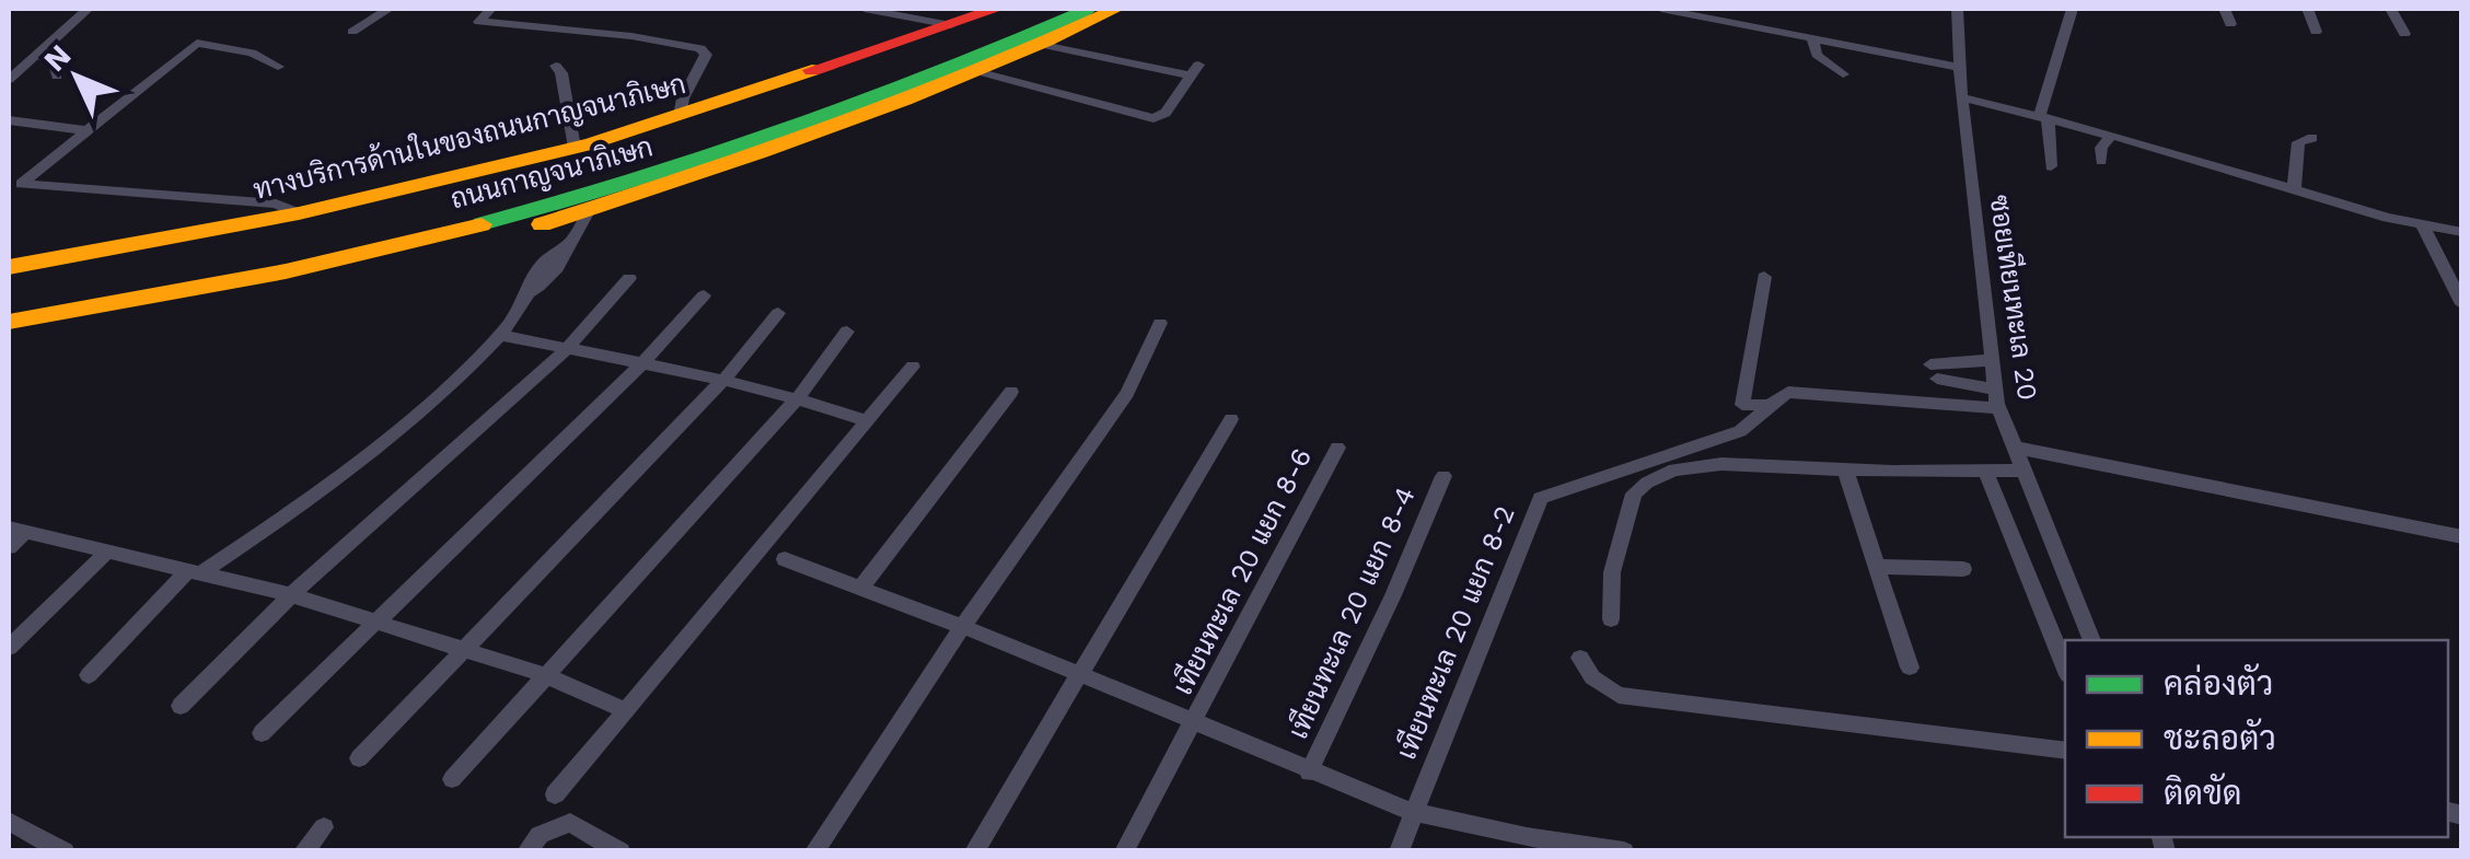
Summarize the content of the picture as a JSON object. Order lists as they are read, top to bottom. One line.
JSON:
{"streets":{"main road":["ทางบริการด้านในของถนนกาญจนาภิเษก","ถนนกาญจนาภิเษก"],"street":["ซอยเทียนทะเล 20","เทียนทะเล 20 แยก 8-6","เทียนทะเล 20 แยก 8-4","เทียนทะเล 20 แยก 8-2"]},"crossings":[["ซอยเทียนทะเล 20","เทียนทะเล 20 แยก 8-2"]],"legend":["คล่องตัว","ชะลอตัว","ติดขัด"],"north":"top left"}
